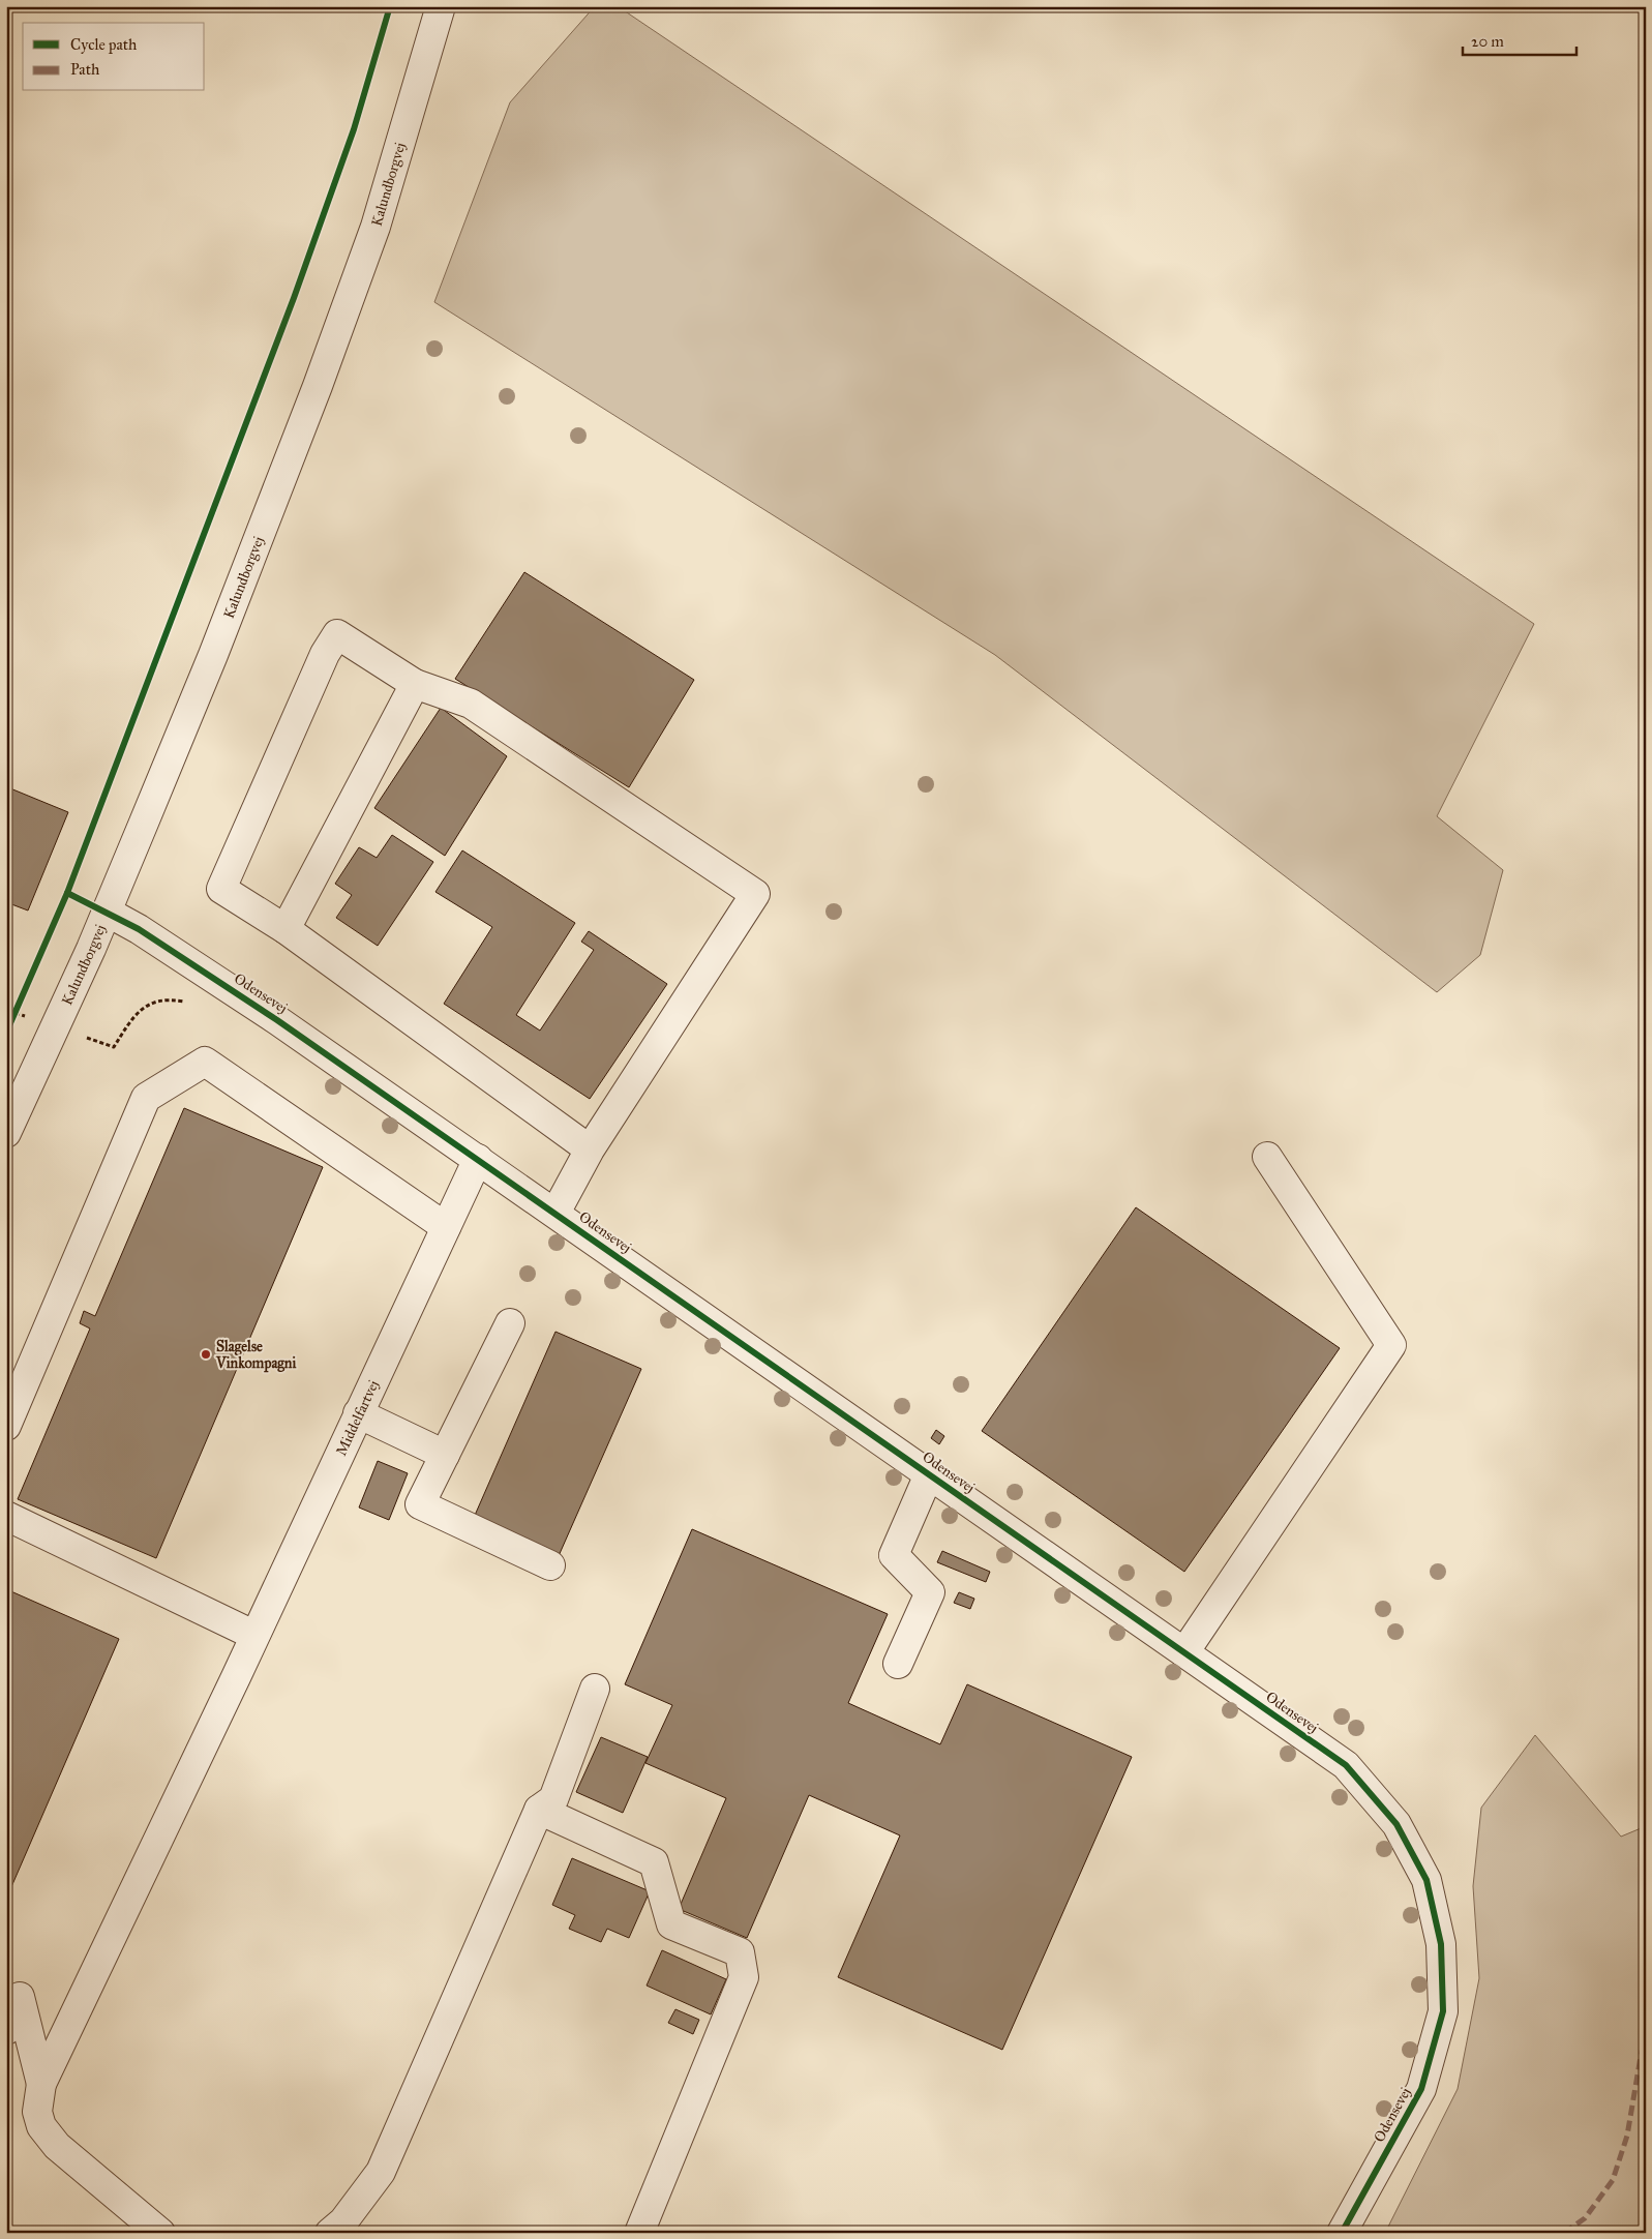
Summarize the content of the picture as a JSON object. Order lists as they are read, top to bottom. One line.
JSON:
{"streets":{"street":["Kalundborgvej","Odensevej","Middelfartvej"]},"crossings":[["Kalundborgvej","Odensevej"],["Odensevej","Middelfartvej"]],"places":["Slagelse Vinkompagni"],"legend":["Cycle path","Path"],"scale_bar":"20 m"}
